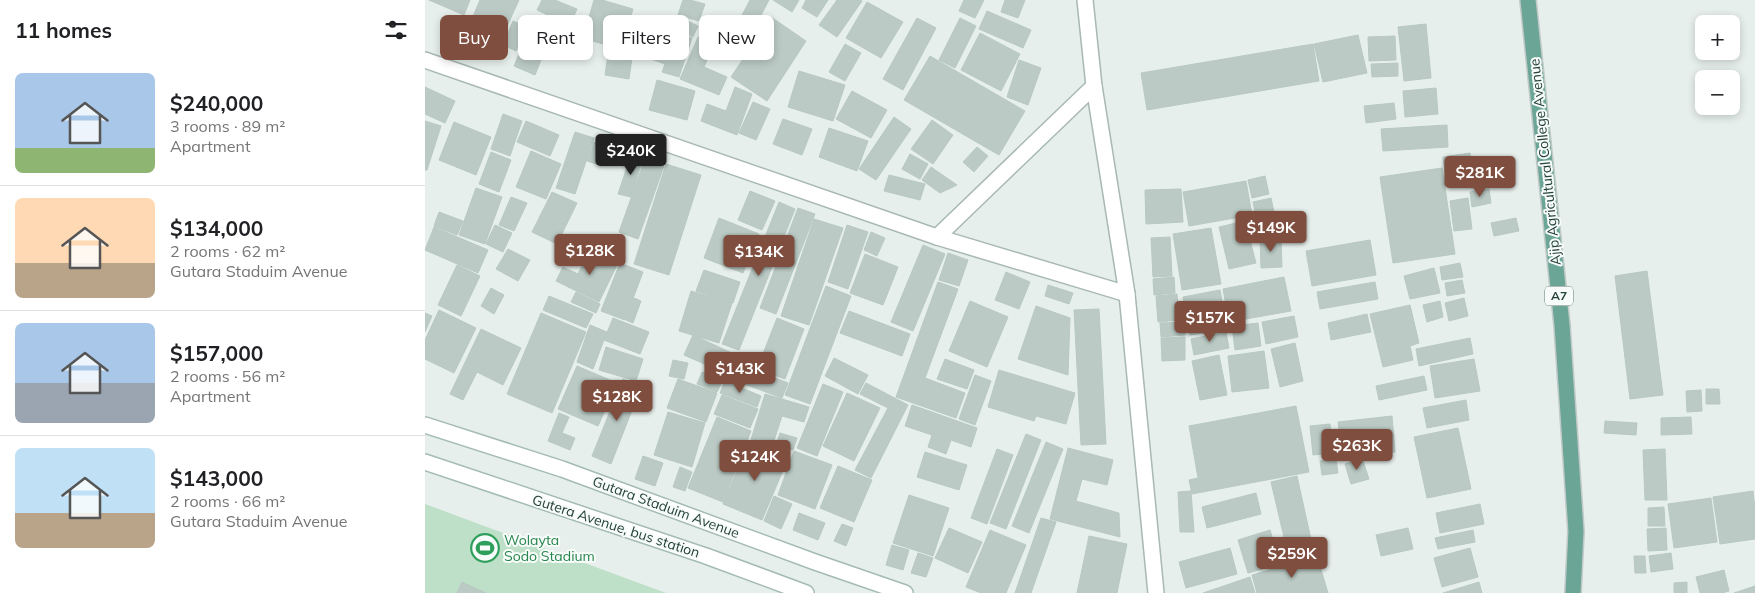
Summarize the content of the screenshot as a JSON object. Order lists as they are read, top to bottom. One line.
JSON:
{"streets":{"main road":["Ajip Agricultural College Avenue","A7"],"street":["Gutara Staduim Avenue","Gutera Avenue, bus station"]},"places":{"sports":["Wolayta Sodo Stadium"]},"page":{"heading":"11 homes","map_buttons":["+","−"],"chip":["Buy","Rent","Filters","New"],"list":[{"name":"$240,000","note":"3 rooms · 89 m² · Apartment"},{"name":"$134,000","note":"2 rooms · 62 m² · Gutara Staduim Avenue"},{"name":"$157,000","note":"2 rooms · 56 m² · Apartment"},{"name":"$143,000","note":"2 rooms · 66 m² · Gutara Staduim Avenue"}],"price":["$240K","$281K","$149K","$128K","$134K","$157K","$143K","$128K","$263K","$124K","$259K"]}}
